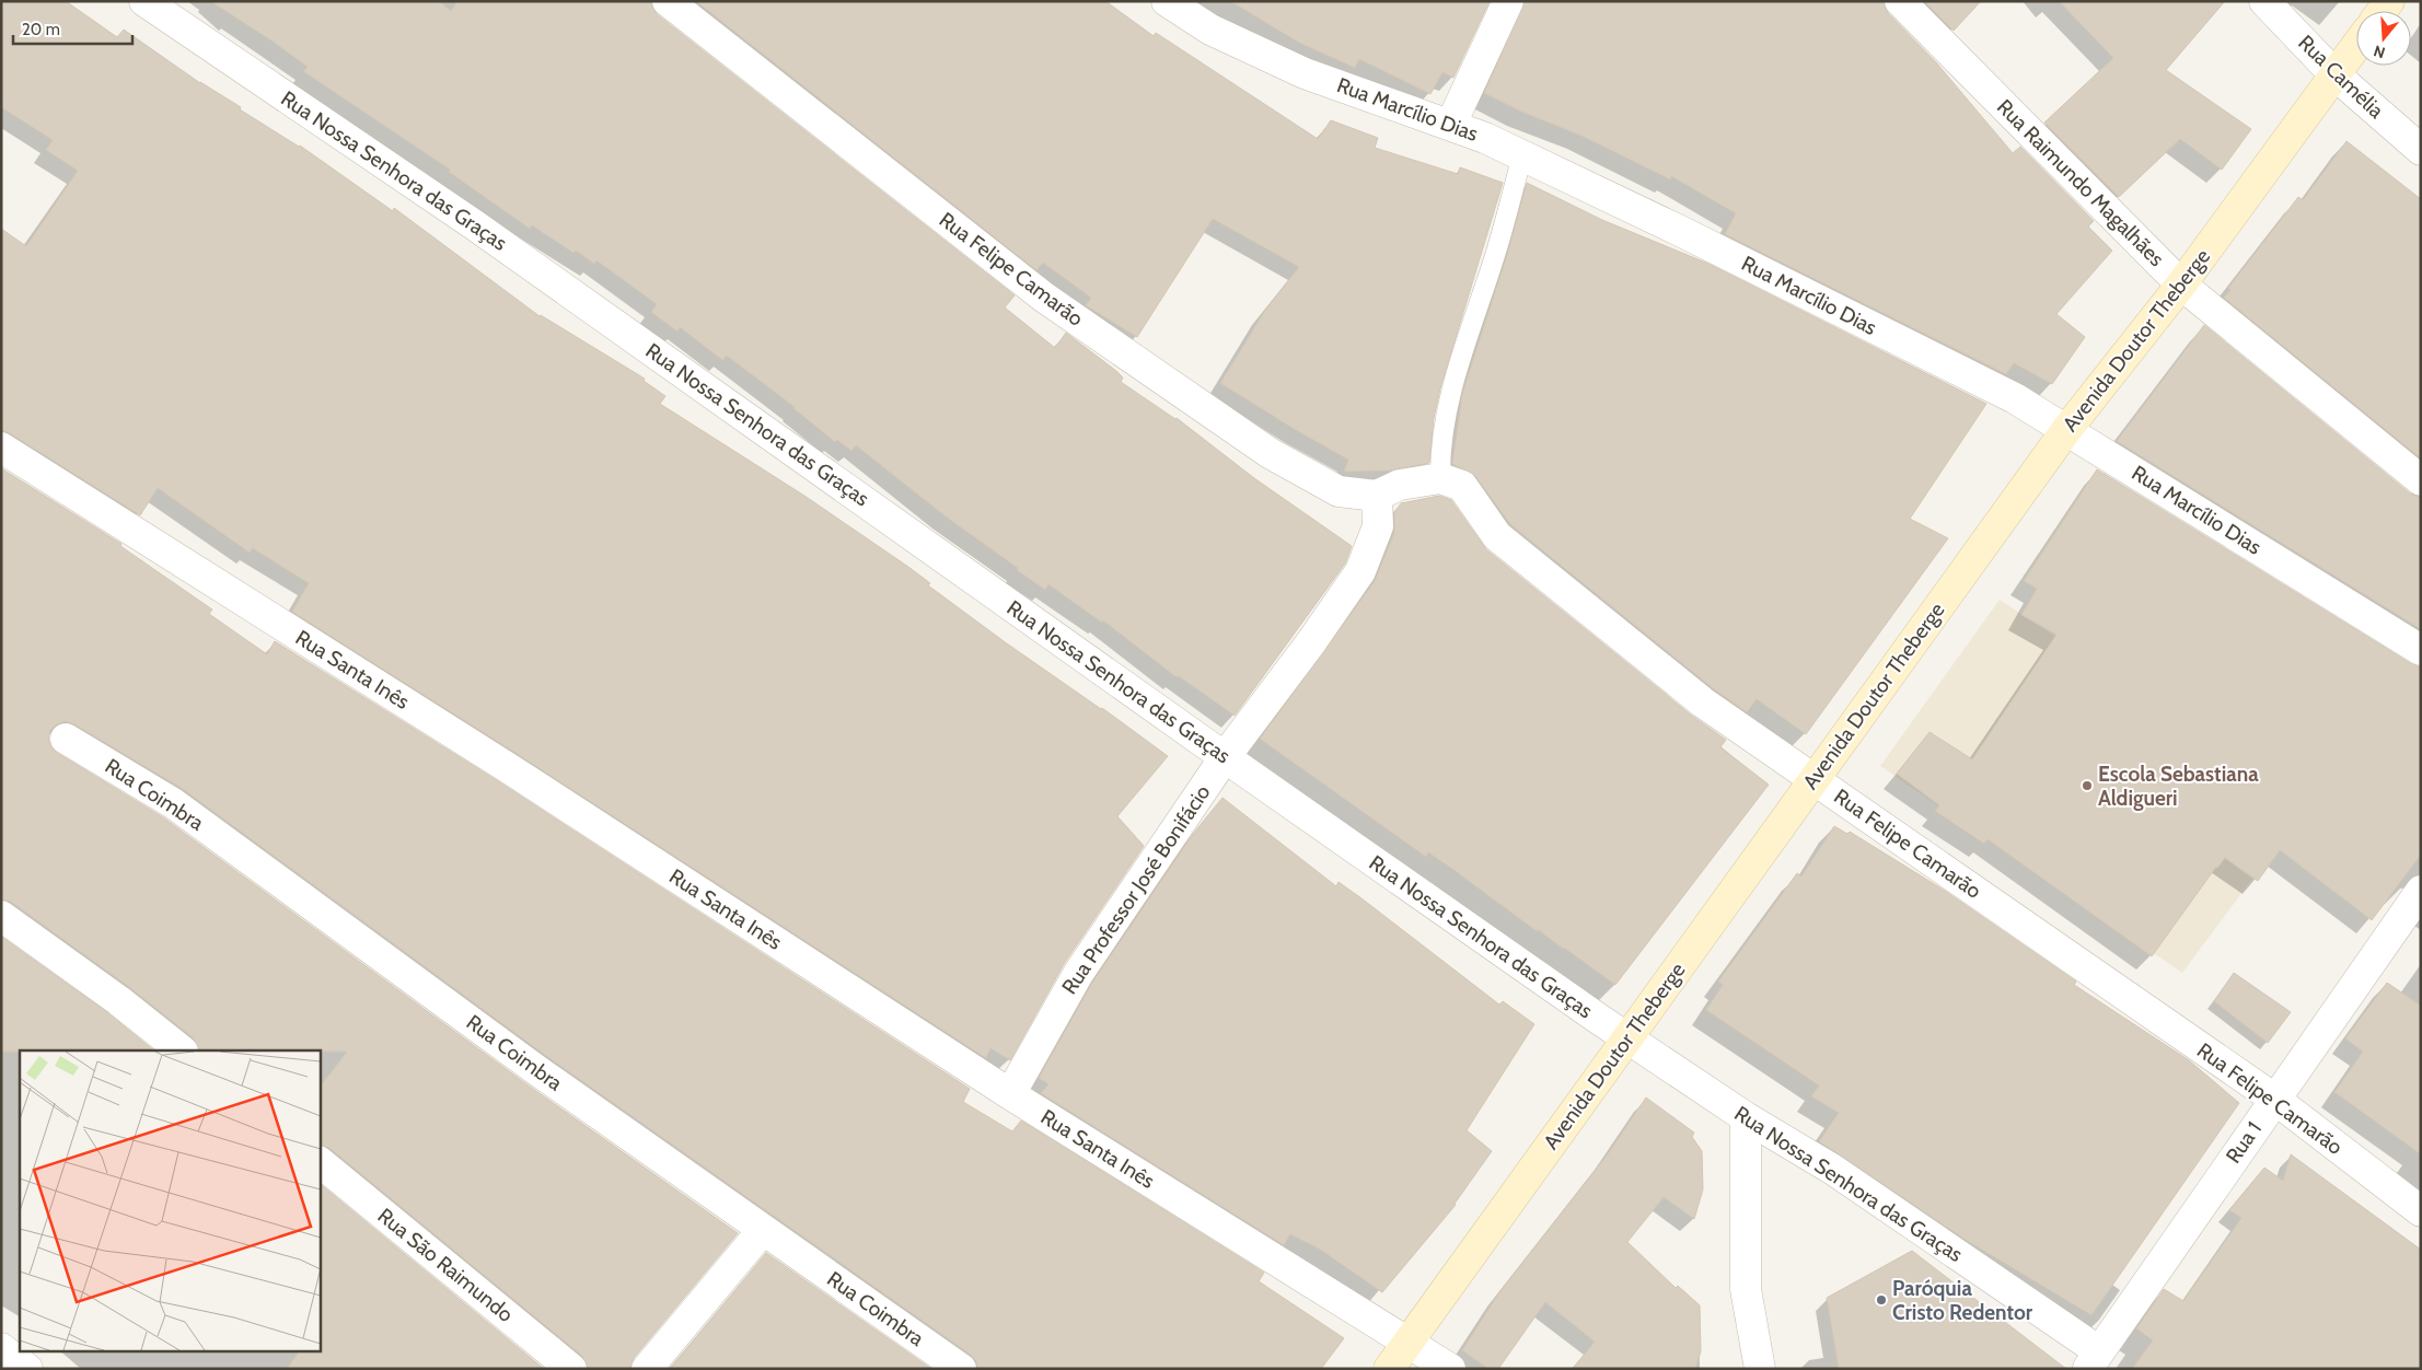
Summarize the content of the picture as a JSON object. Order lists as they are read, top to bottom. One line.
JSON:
{"streets":{"main road":["Avenida Doutor Theberge"],"street":["Rua Camélia","Rua Marcílio Dias","Rua Nossa Senhora das Graças","Rua Raimundo Magalhães","Rua Felipe Camarão","Rua Santa Inês","Rua Coimbra","Rua Professor José Bonifácio","Rua 1","Rua São Raimundo"]},"crossings":[["Rua Camélia","Avenida Doutor Theberge"],["Rua Marcílio Dias","Avenida Doutor Theberge"],["Rua Nossa Senhora das Graças","Avenida Doutor Theberge"],["Rua Nossa Senhora das Graças","Rua Professor José Bonifácio"],["Rua Nossa Senhora das Graças","Rua 1"],["Rua Raimundo Magalhães","Avenida Doutor Theberge"],["Rua Felipe Camarão","Avenida Doutor Theberge"],["Rua Felipe Camarão","Rua Professor José Bonifácio"],["Rua Felipe Camarão","Rua 1"],["Avenida Doutor Theberge","Rua Santa Inês"],["Rua Santa Inês","Rua Professor José Bonifácio"]],"places":["Escola Sebastiana Aldigueri","Paróquia Cristo Redentor"],"scale_bar":"20 m","north":"bottom"}
